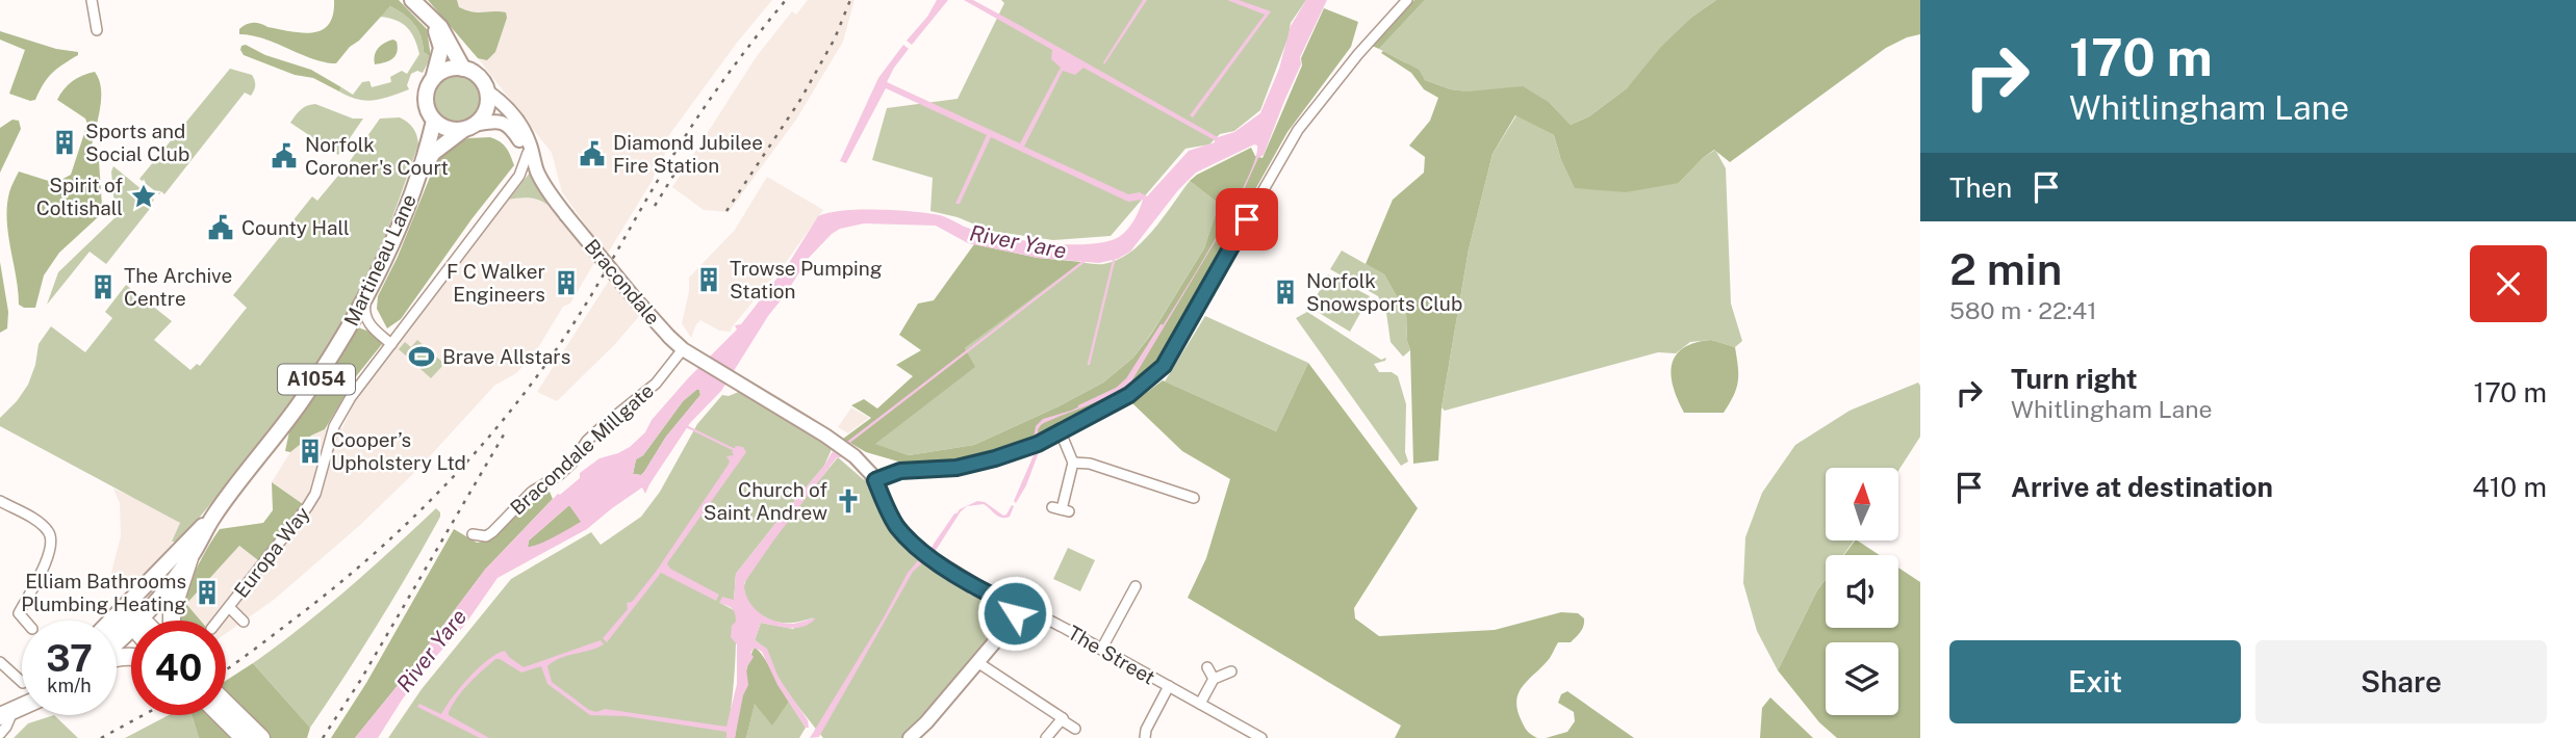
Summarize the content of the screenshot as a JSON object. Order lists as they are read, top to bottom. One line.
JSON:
{"streets":{"highway":["Martineau Lane"],"main road":["A1054"],"street":["Bracondale","Bracondale Millgate","Europa Way","The Street"]},"crossings":[["Martineau Lane","Bracondale"],["Bracondale","Bracondale Millgate"],["Bracondale","Europa Way"],["Bracondale","The Street"]],"water":["River Yare"],"places":{"building":["Sports and Social Club","Trowse Pumping Station","F C Walker Engineers","The Archive Centre","Norfolk Snowsports Club","Cooper’s Upholstery Ltd","Elliam Bathrooms Plumbing Heating"],"public building":["Diamond Jubilee Fire Station","Norfolk Coroner's Court","County Hall"],"place":["Spirit of Coltishall"],"sports":["Brave Allstars"],"church":["Church of Saint Andrew"]},"north":"top","page":{"turn":["170 m","Whitlingham Lane"],"then":"Then","heading":["2 min","580 m · 22:41"],"list":[{"name":"Turn right","note":"Whitlingham Lane","value":"170 m"},{"name":"Arrive at destination","value":"410 m"}],"speed":"37 km/h","limit":"40","buttons":["Exit","Share"]}}
